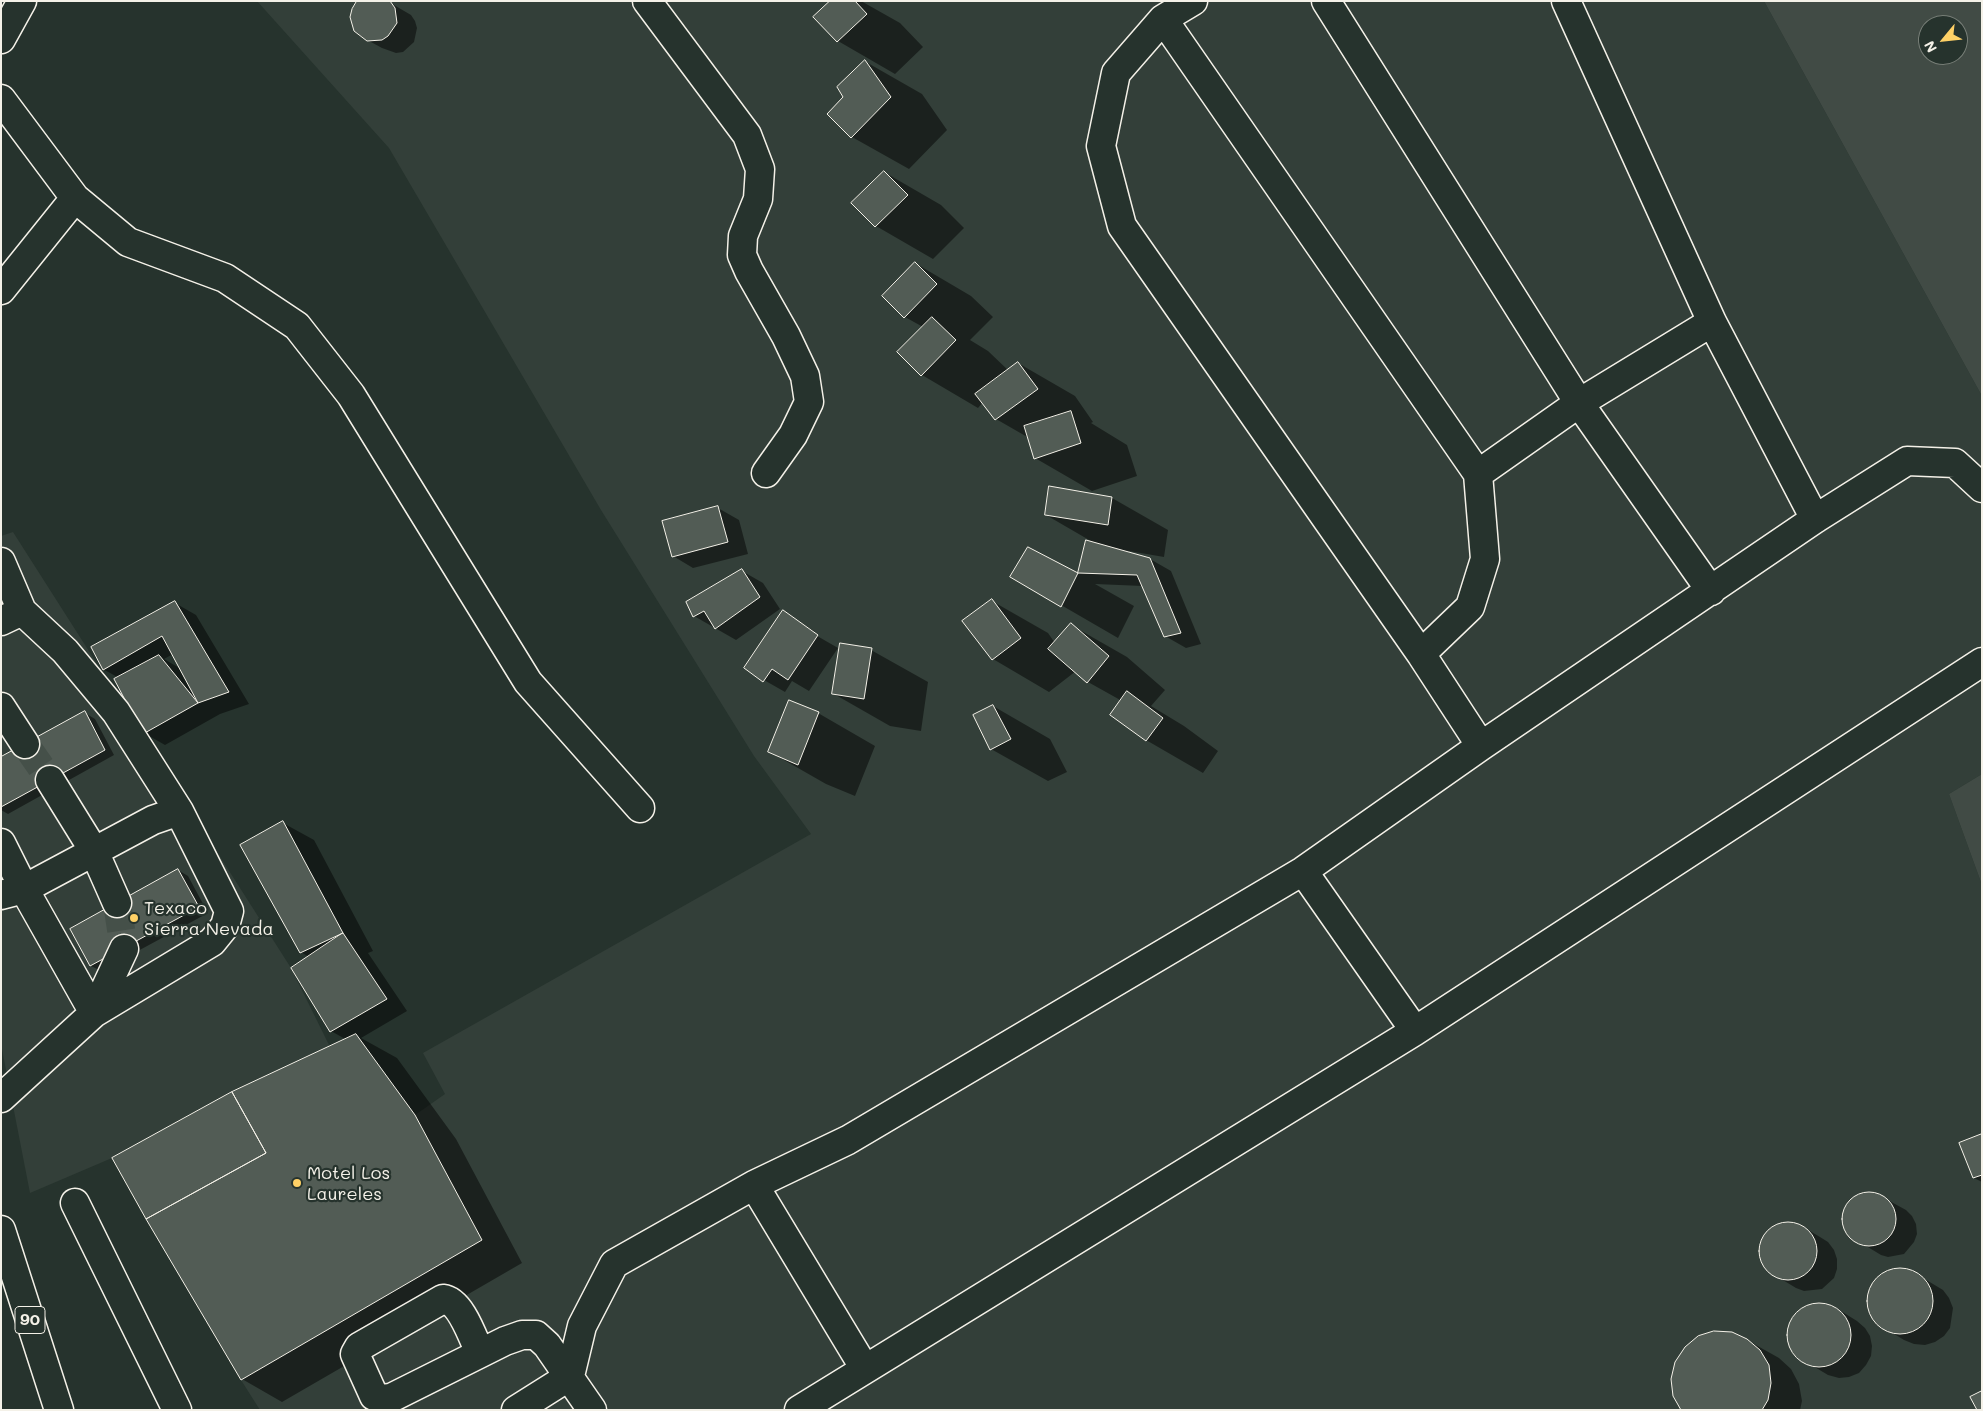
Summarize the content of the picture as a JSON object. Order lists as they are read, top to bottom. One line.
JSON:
{"streets":{"main road":["90"]},"places":["Texaco Sierra Nevada","Motel Los Laureles"],"north":"bottom left"}
